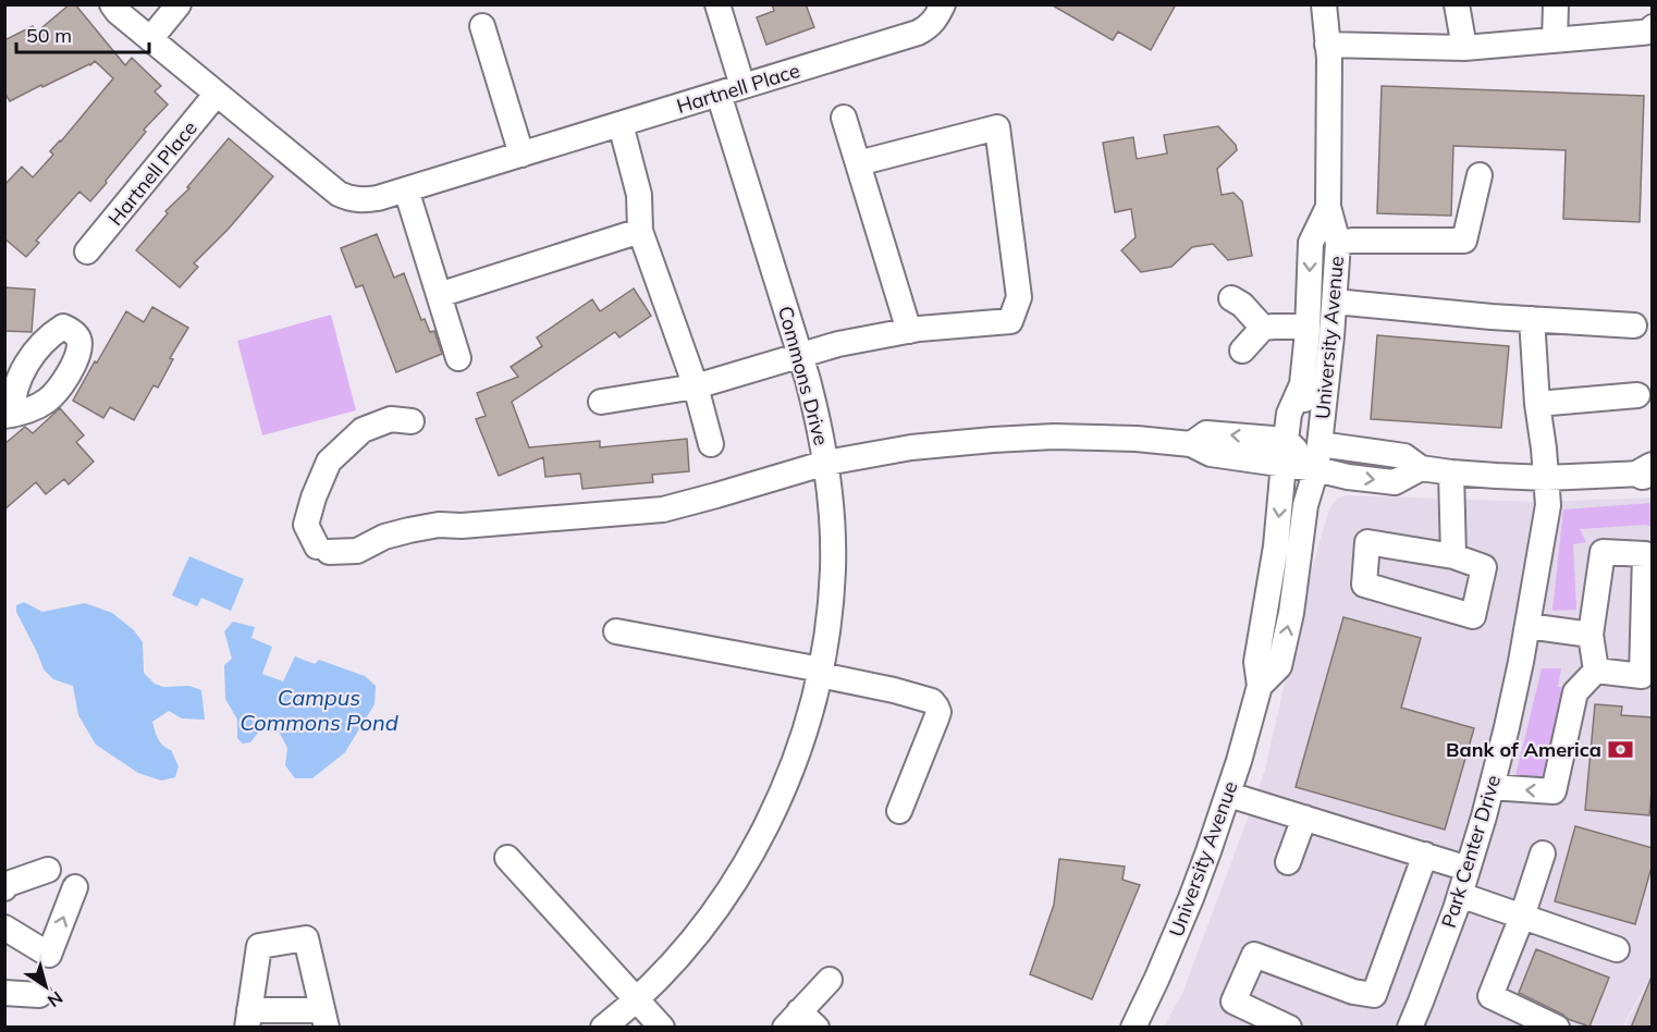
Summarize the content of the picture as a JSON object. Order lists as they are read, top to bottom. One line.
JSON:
{"streets":{"street":["Hartnell Place","University Avenue","Commons Drive","Park Center Drive"]},"crossings":[["Hartnell Place","Commons Drive"]],"water":["Campus Commons Pond"],"places":{"bank":["Bank of America"]},"scale_bar":"50 m","north":"bottom right"}
